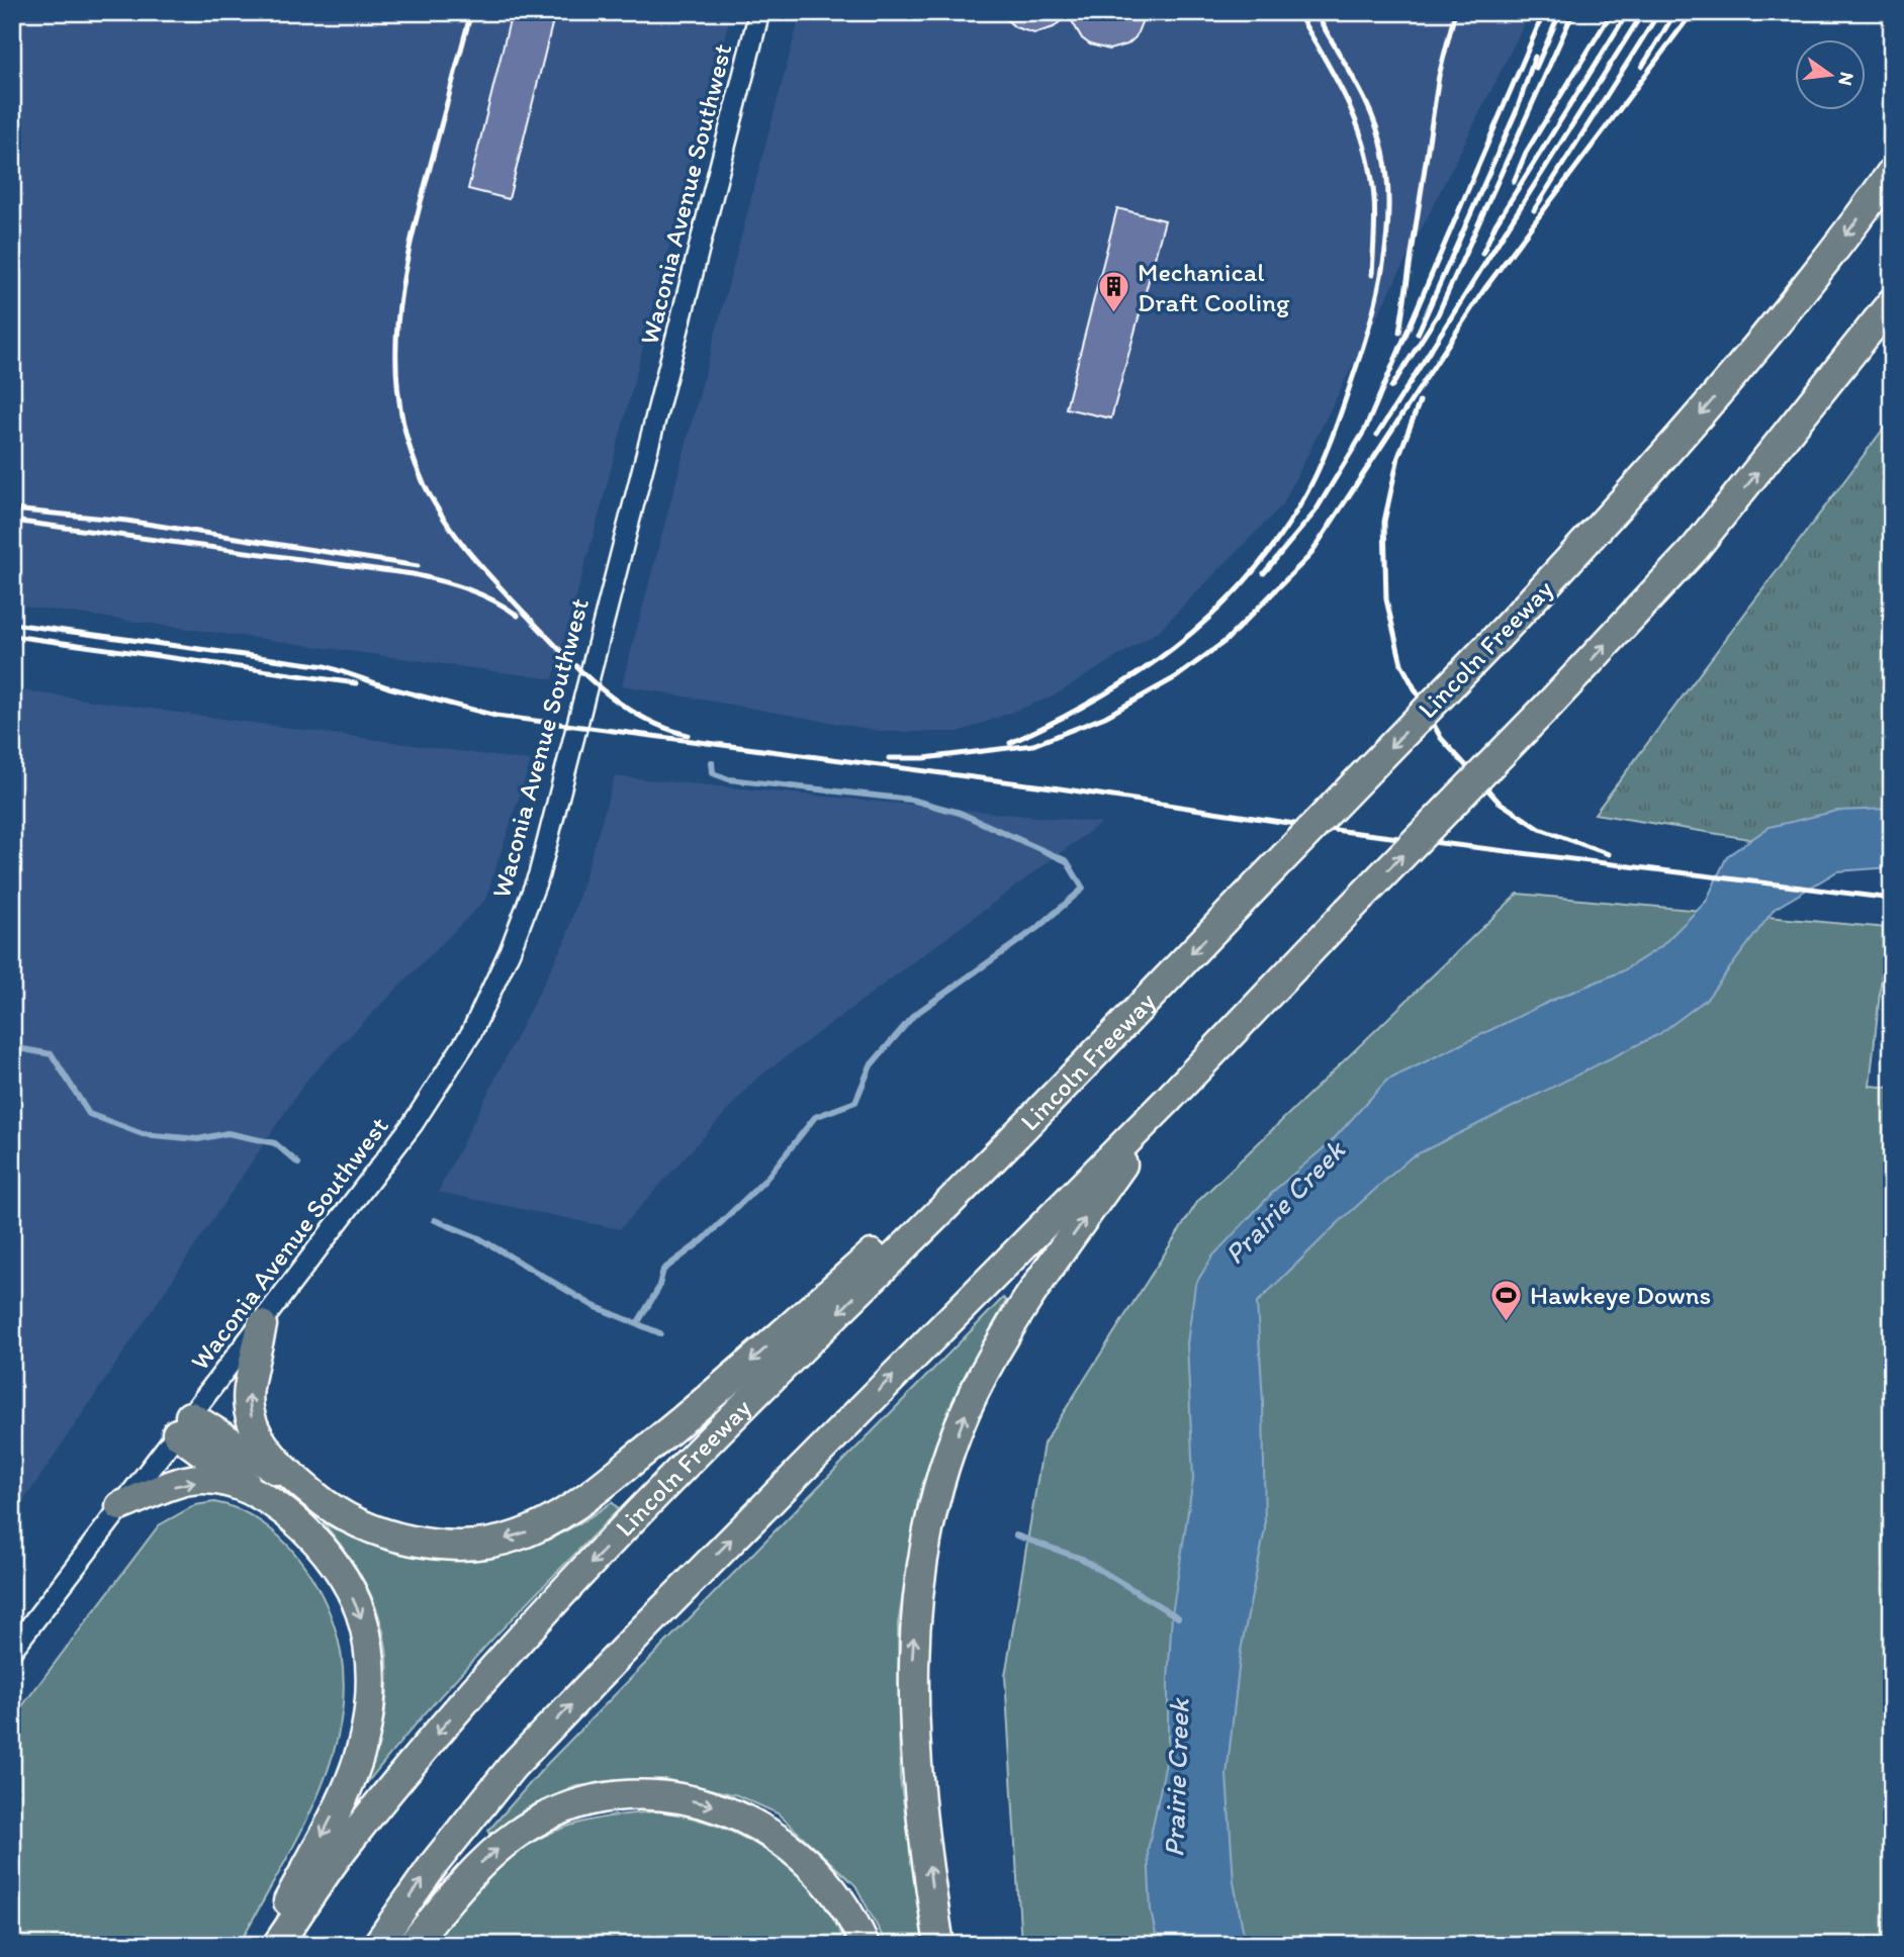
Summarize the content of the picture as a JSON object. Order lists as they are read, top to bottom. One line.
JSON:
{"streets":{"highway":["Lincoln Freeway"],"street":["Waconia Avenue Southwest"]},"water":["Prairie Creek"],"places":{"building":["Mechanical Draft Cooling"],"sports":["Hawkeye Downs"]},"north":"right"}
